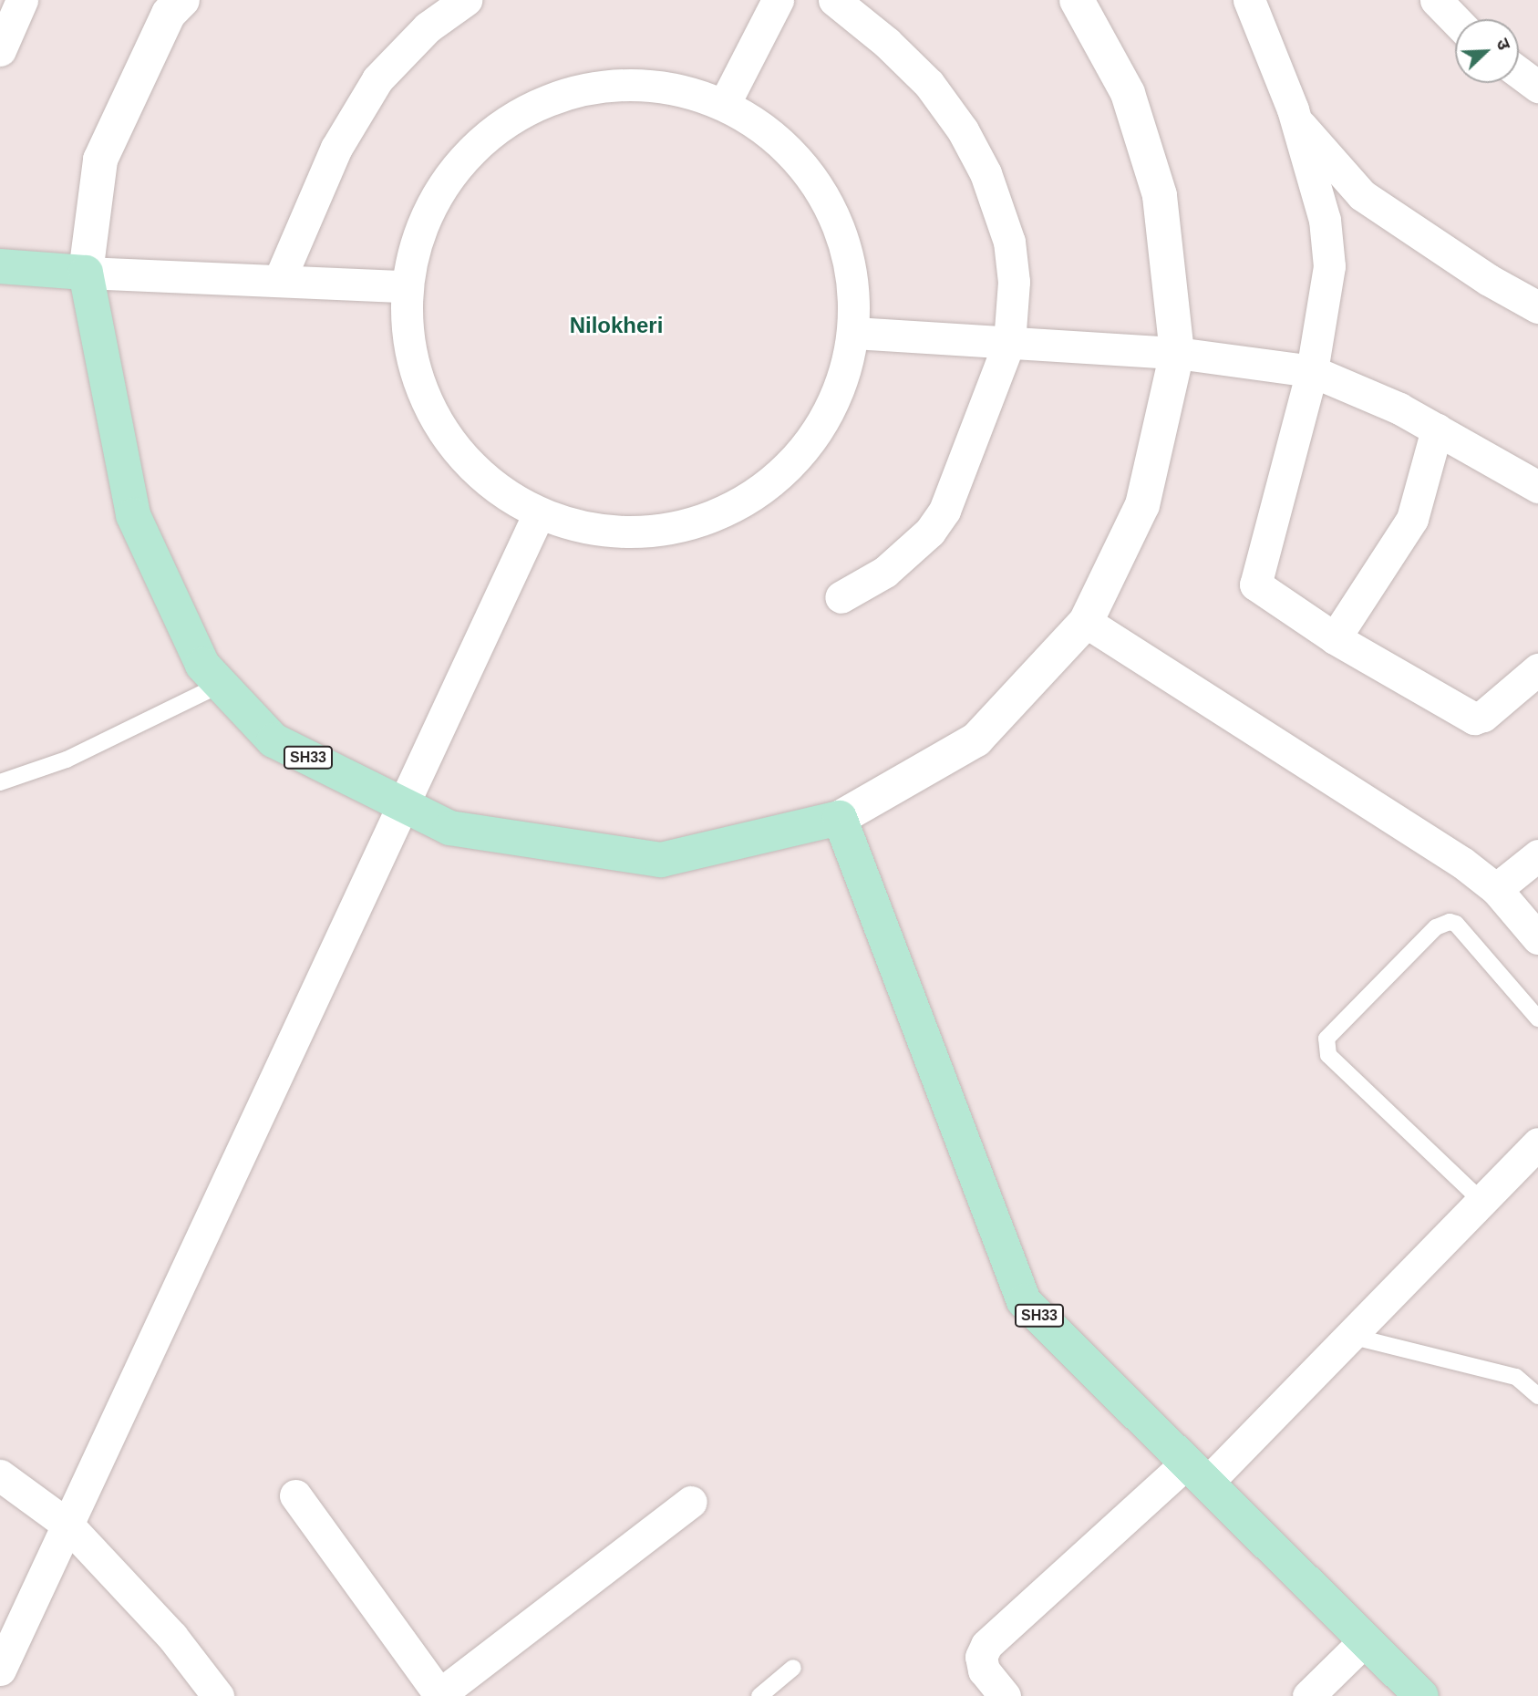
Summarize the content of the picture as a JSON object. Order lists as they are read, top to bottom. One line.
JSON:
{"streets":{"main road":["SH33"]},"districts":["Nilokheri"],"north":"top right"}
